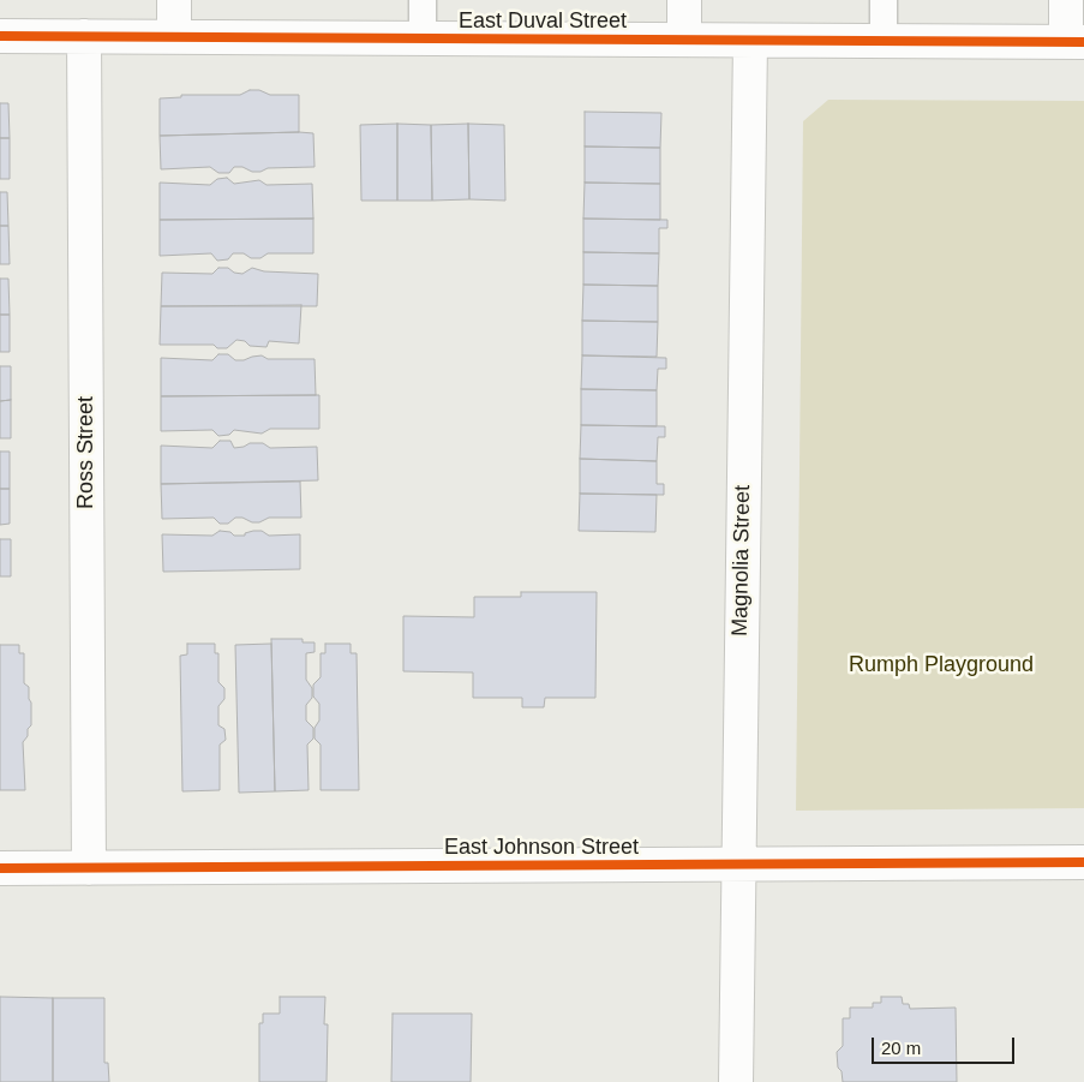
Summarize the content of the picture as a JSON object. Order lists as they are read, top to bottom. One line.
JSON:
{"streets":{"street":["East Duval Street","Ross Street","Magnolia Street","East Johnson Street"]},"crossings":[["East Duval Street","Ross Street"],["East Duval Street","Magnolia Street"],["Ross Street","East Johnson Street"],["Magnolia Street","East Johnson Street"]],"parks":["Rumph Playground"],"scale_bar":"20 m"}
